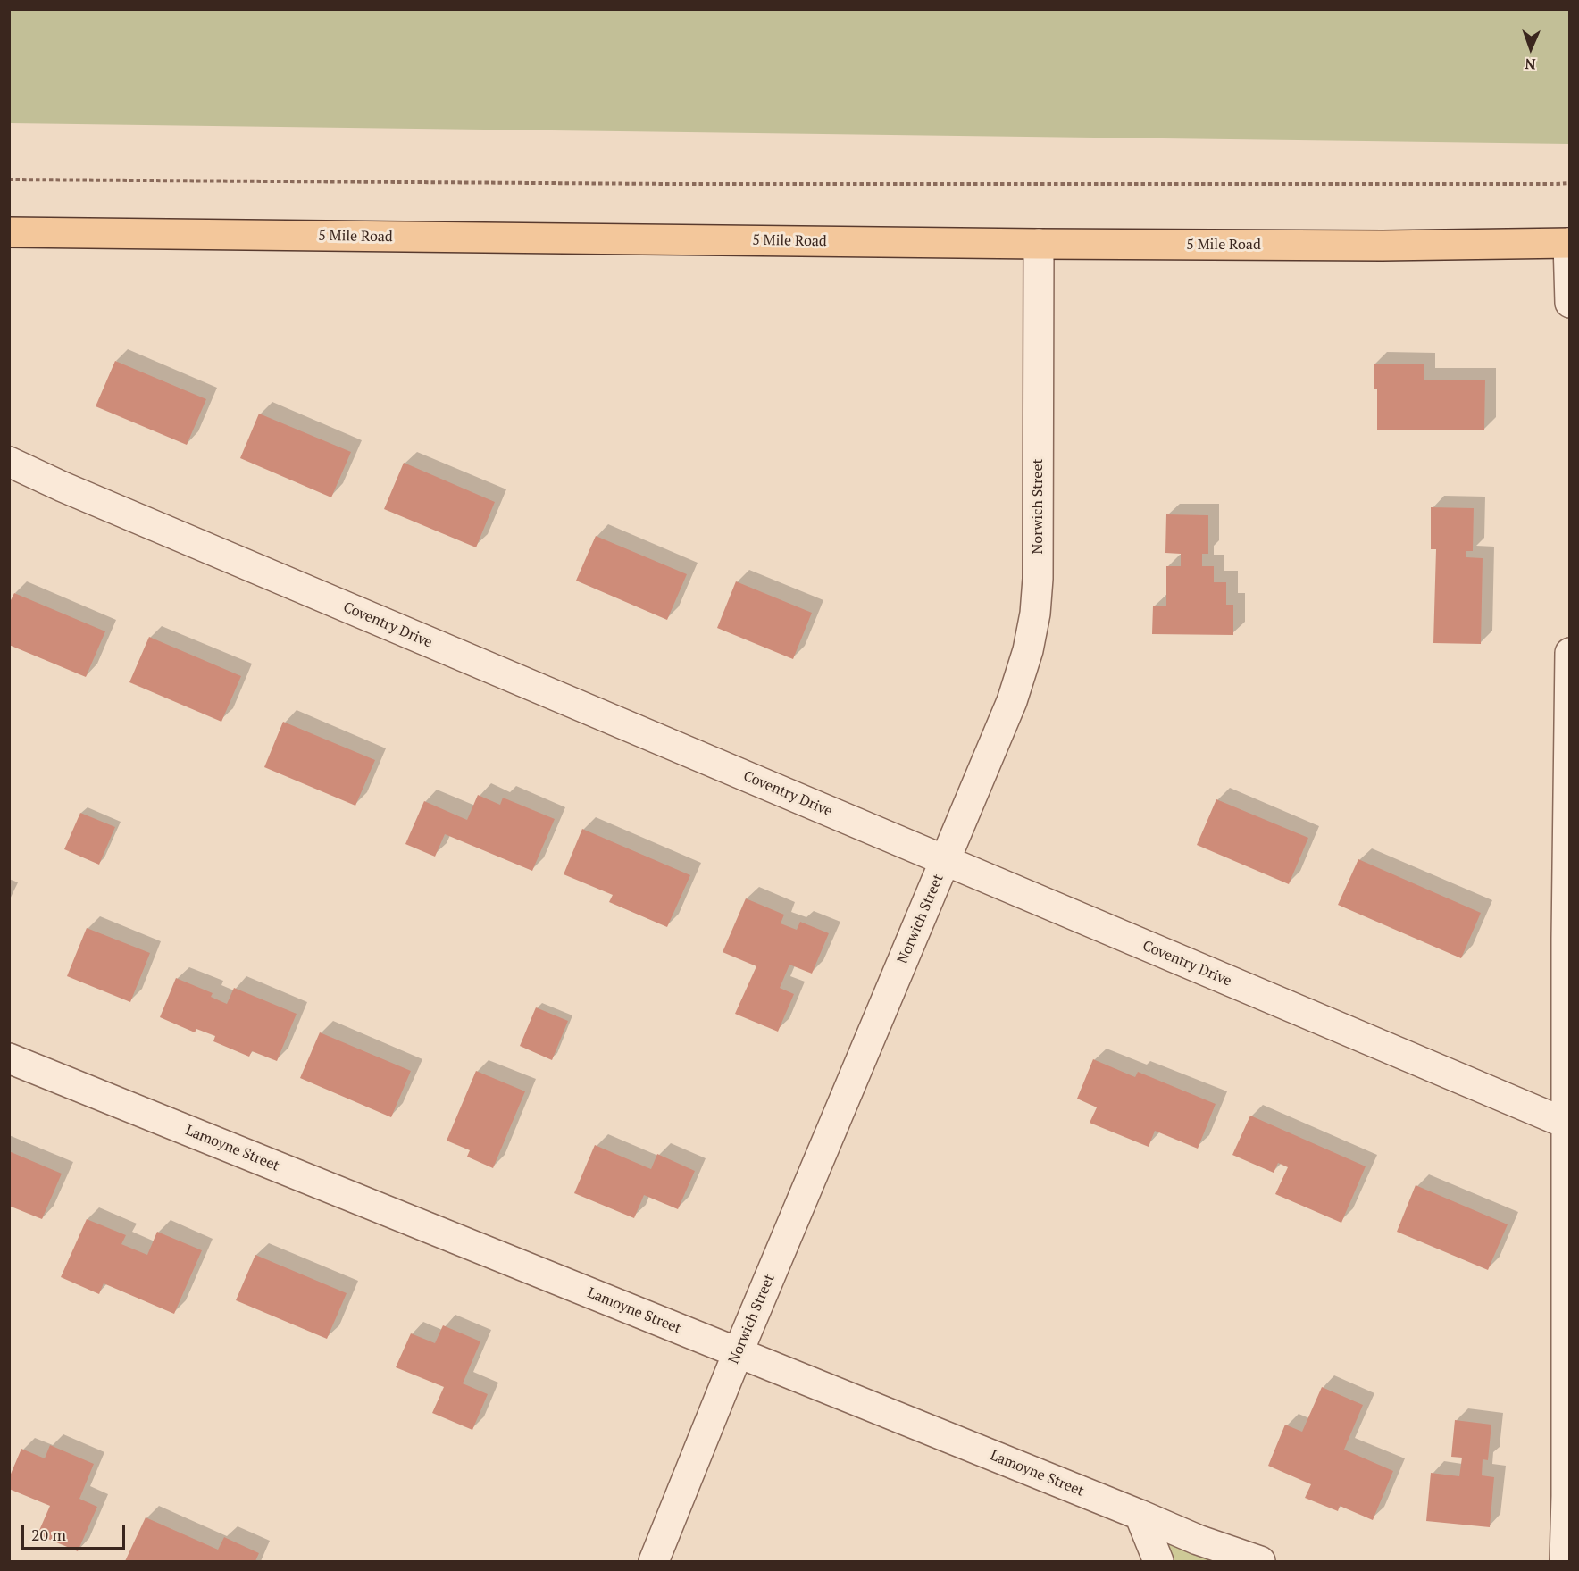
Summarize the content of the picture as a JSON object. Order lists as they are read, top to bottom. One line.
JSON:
{"streets":{"main road":["5 Mile Road"],"street":["Norwich Street","Coventry Drive","Lamoyne Street"]},"crossings":[["5 Mile Road","Norwich Street"],["Norwich Street","Coventry Drive"],["Norwich Street","Lamoyne Street"]],"scale_bar":"20 m","north":"bottom"}
